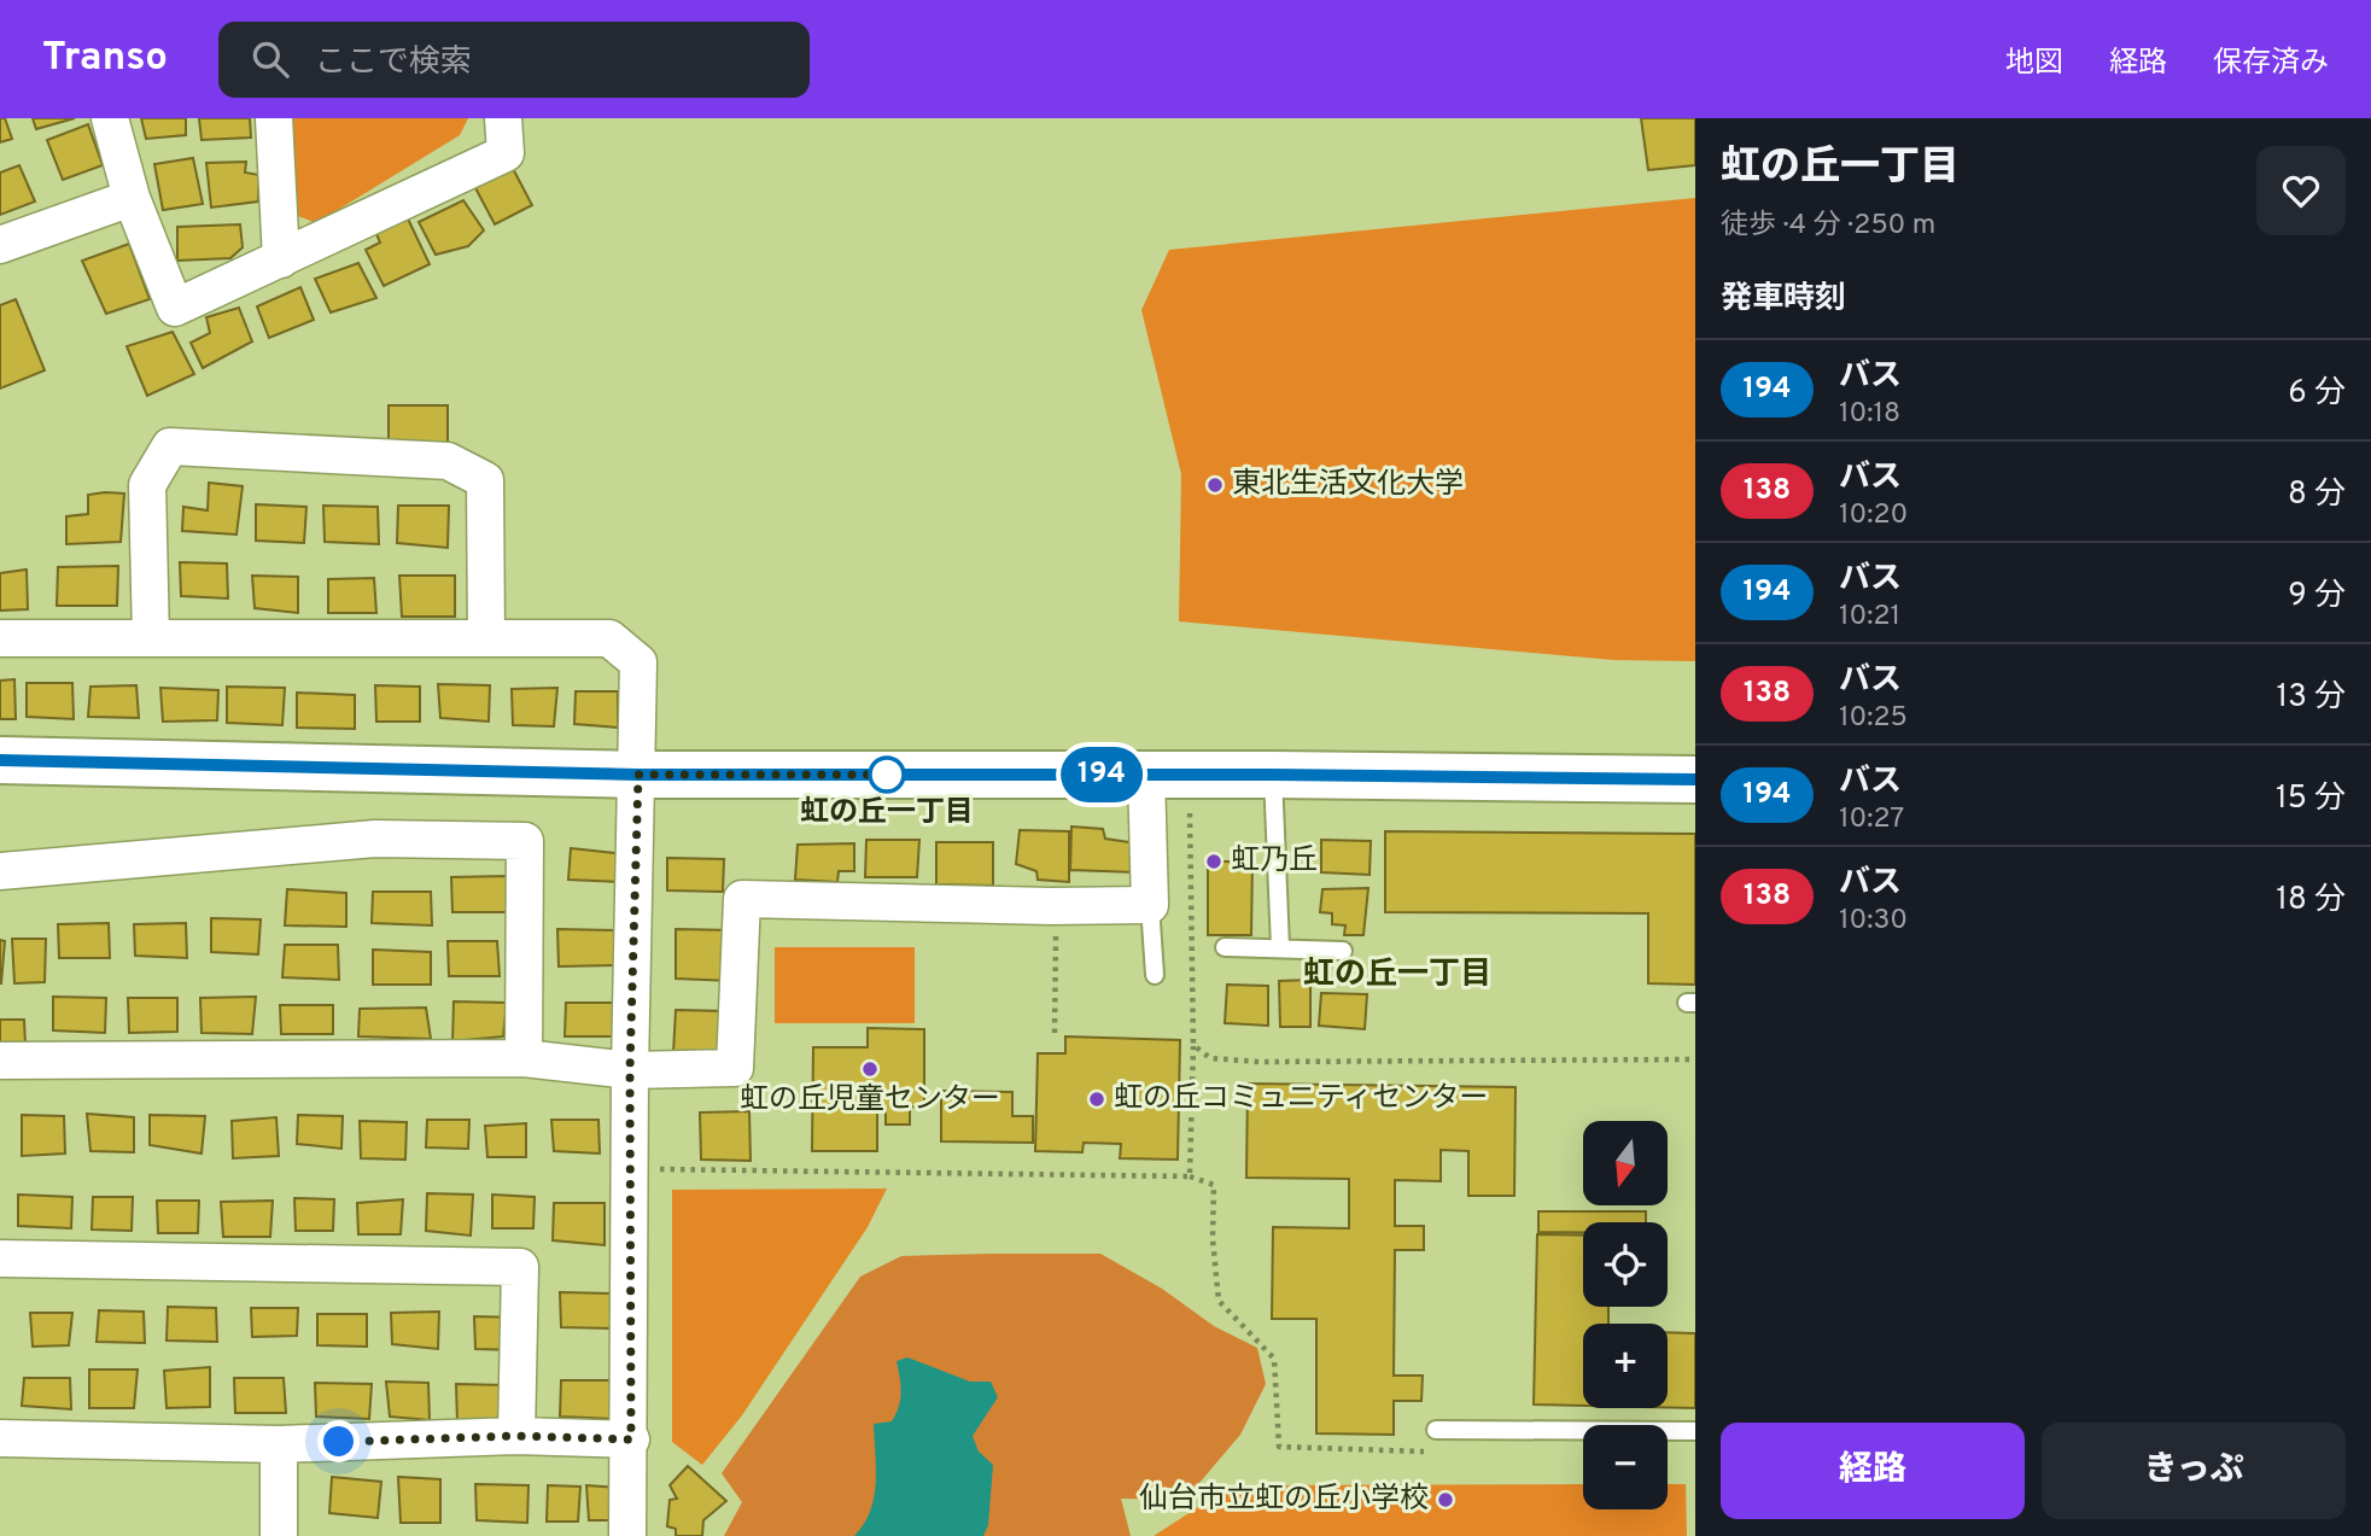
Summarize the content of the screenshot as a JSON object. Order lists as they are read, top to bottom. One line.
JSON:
{"districts":["虹の丘一丁目"],"places":["東北生活文化大学","虹の丘一丁目","虹乃丘","虹の丘児童センター","虹の丘コミュニティセンター","仙台市立虹の丘小学校"],"lines":["bus line 194"],"north":"bottom","page":{"header":"Transo","search":"ここで検索","nav":["地図","経路","保存済み"],"on_map":"194","heading":[["虹の丘一丁目","徒歩 · 4 分 · 250 m"],"発車時刻"],"list":[{"mark":"194","name":"バス","note":"10:18","value":"6 分"},{"mark":"138","name":"バス","note":"10:20","value":"8 分"},{"mark":"194","name":"バス","note":"10:21","value":"9 分"},{"mark":"138","name":"バス","note":"10:25","value":"13 分"},{"mark":"194","name":"バス","note":"10:27","value":"15 分"},{"mark":"138","name":"バス","note":"10:30","value":"18 分"}],"map_buttons":["+","−"],"buttons":["経路","きっぷ"]}}
